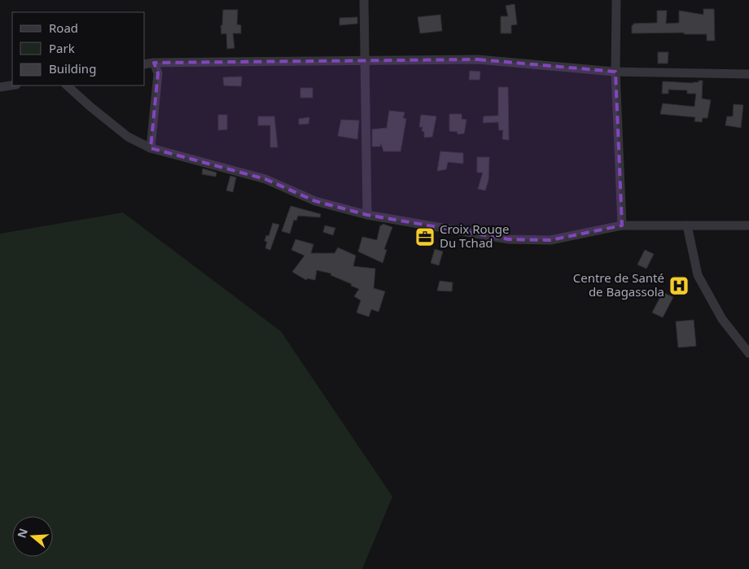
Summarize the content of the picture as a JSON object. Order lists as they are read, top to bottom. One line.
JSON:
{"places":{"office":["Croix Rouge Du Tchad"],"hospital":["Centre de Santé de Bagassola"]},"legend":["Road","Park","Building"],"north":"left"}
